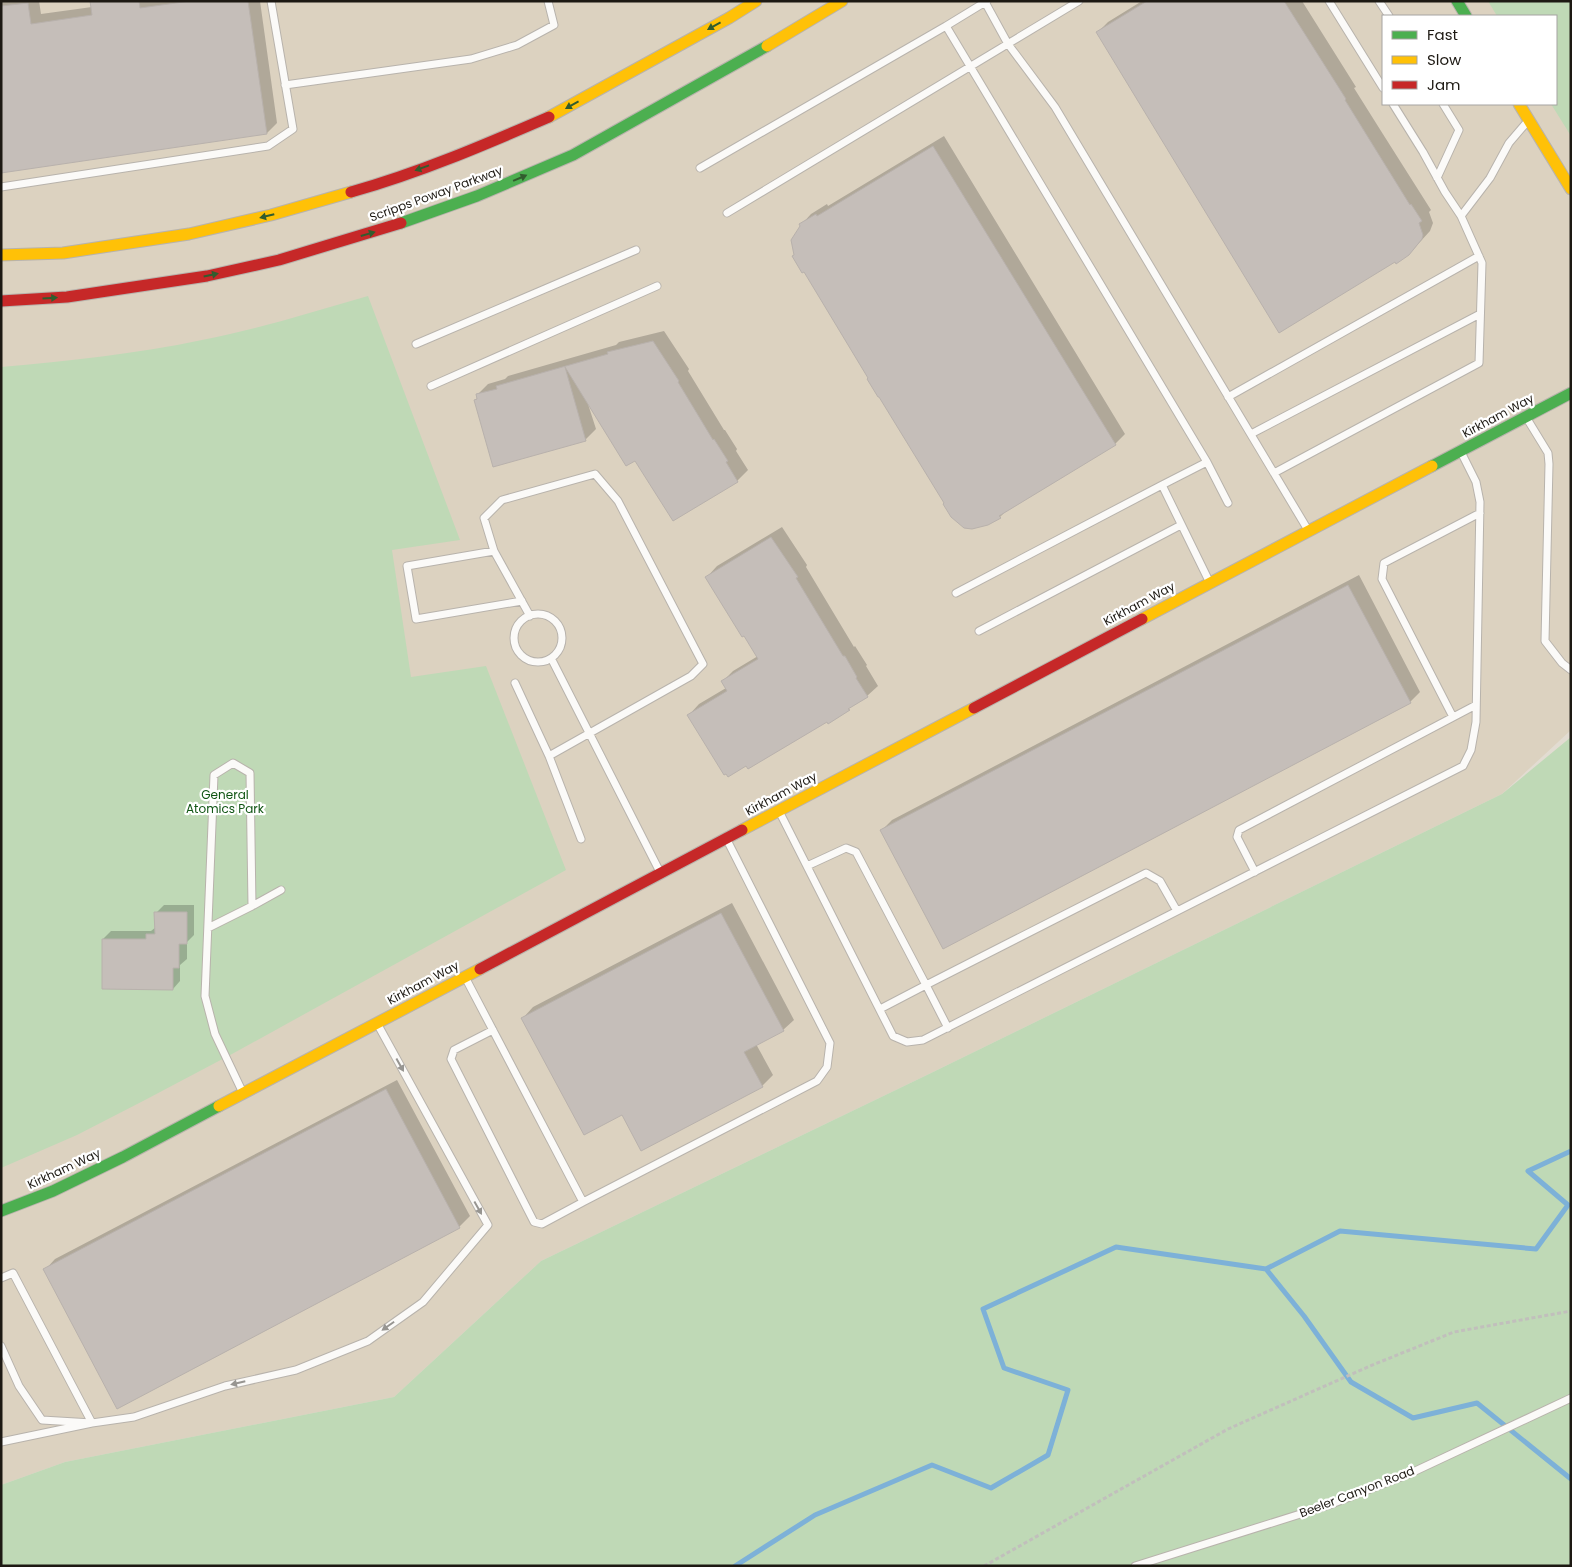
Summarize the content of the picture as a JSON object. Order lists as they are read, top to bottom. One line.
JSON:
{"streets":{"main road":["Scripps Poway Parkway","Kirkham Way"],"lane":["Beeler Canyon Road"]},"parks":["General Atomics Park"],"legend":["Fast","Slow","Jam"]}
